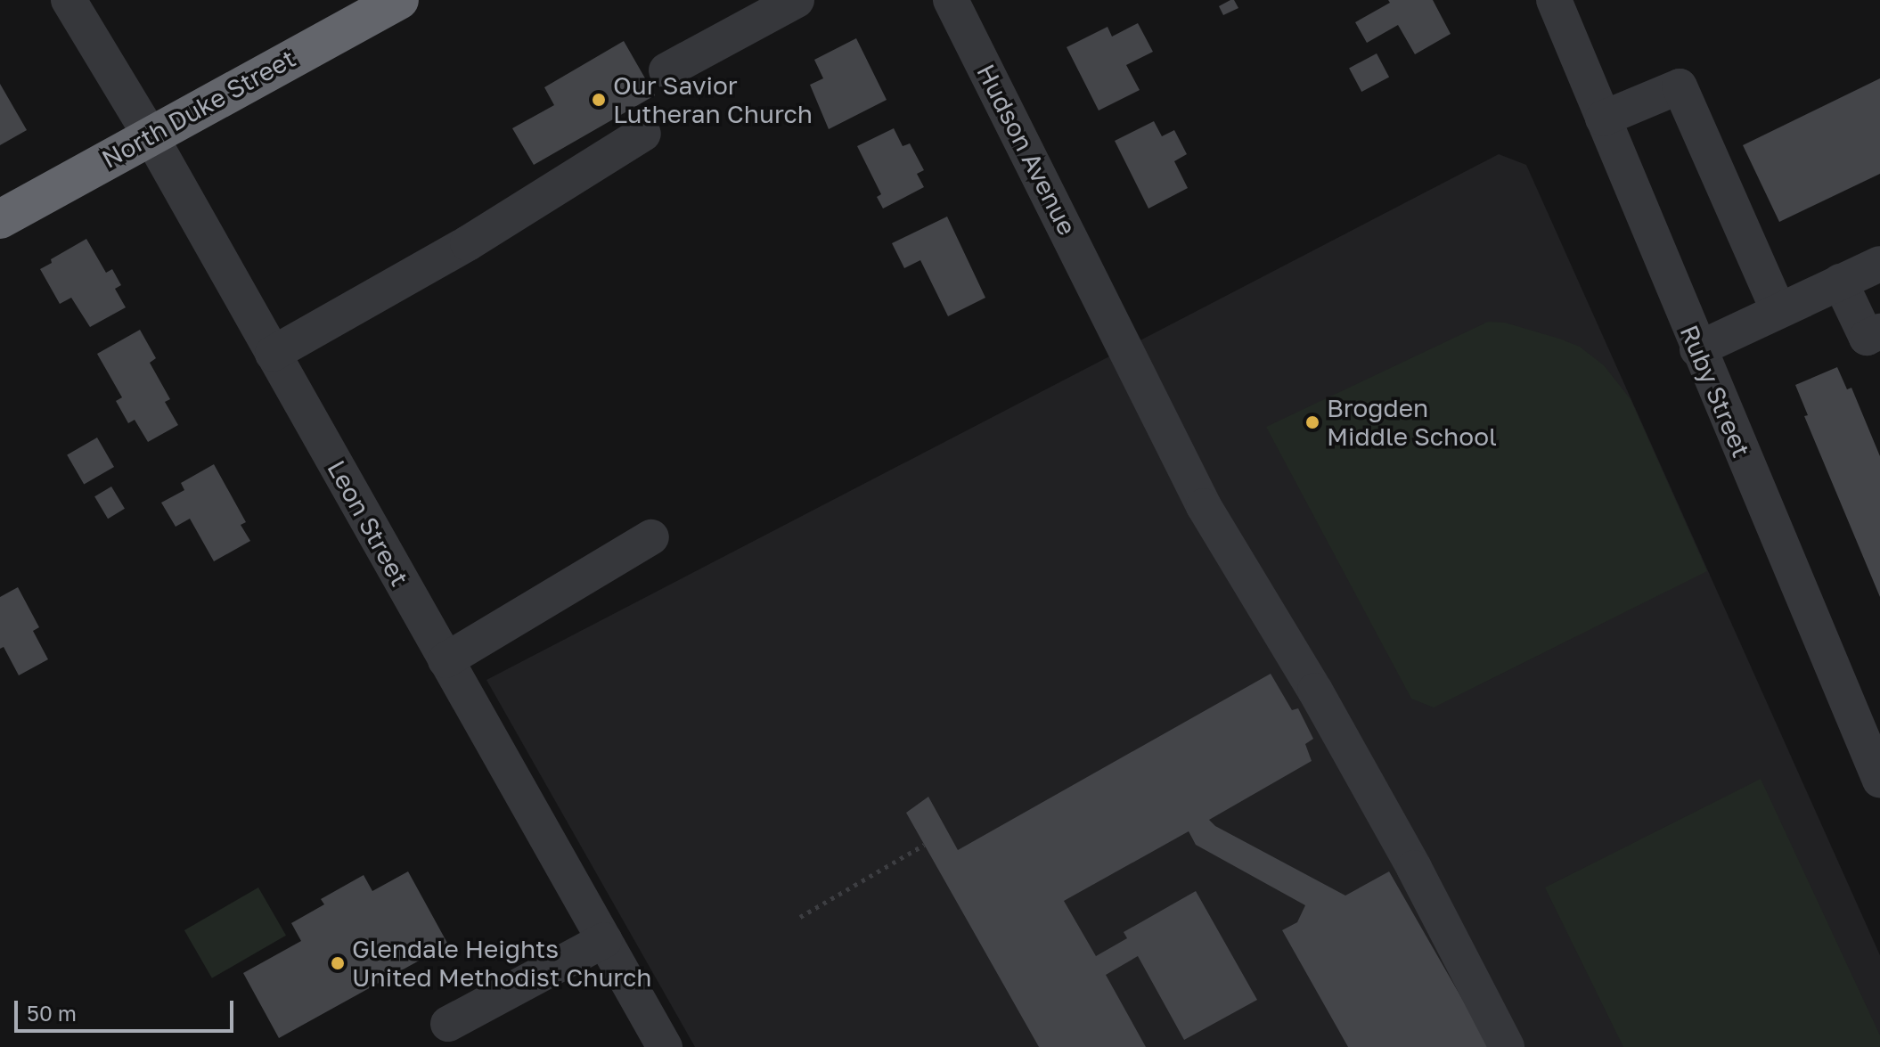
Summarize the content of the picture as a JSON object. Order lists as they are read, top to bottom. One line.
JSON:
{"streets":{"highway":["North Duke Street"],"street":["Hudson Avenue","Ruby Street","Leon Street"]},"crossings":[["North Duke Street","Leon Street"]],"places":["Our Savior Lutheran Church","Brogden Middle School","Glendale Heights United Methodist Church"],"scale_bar":"50 m"}
